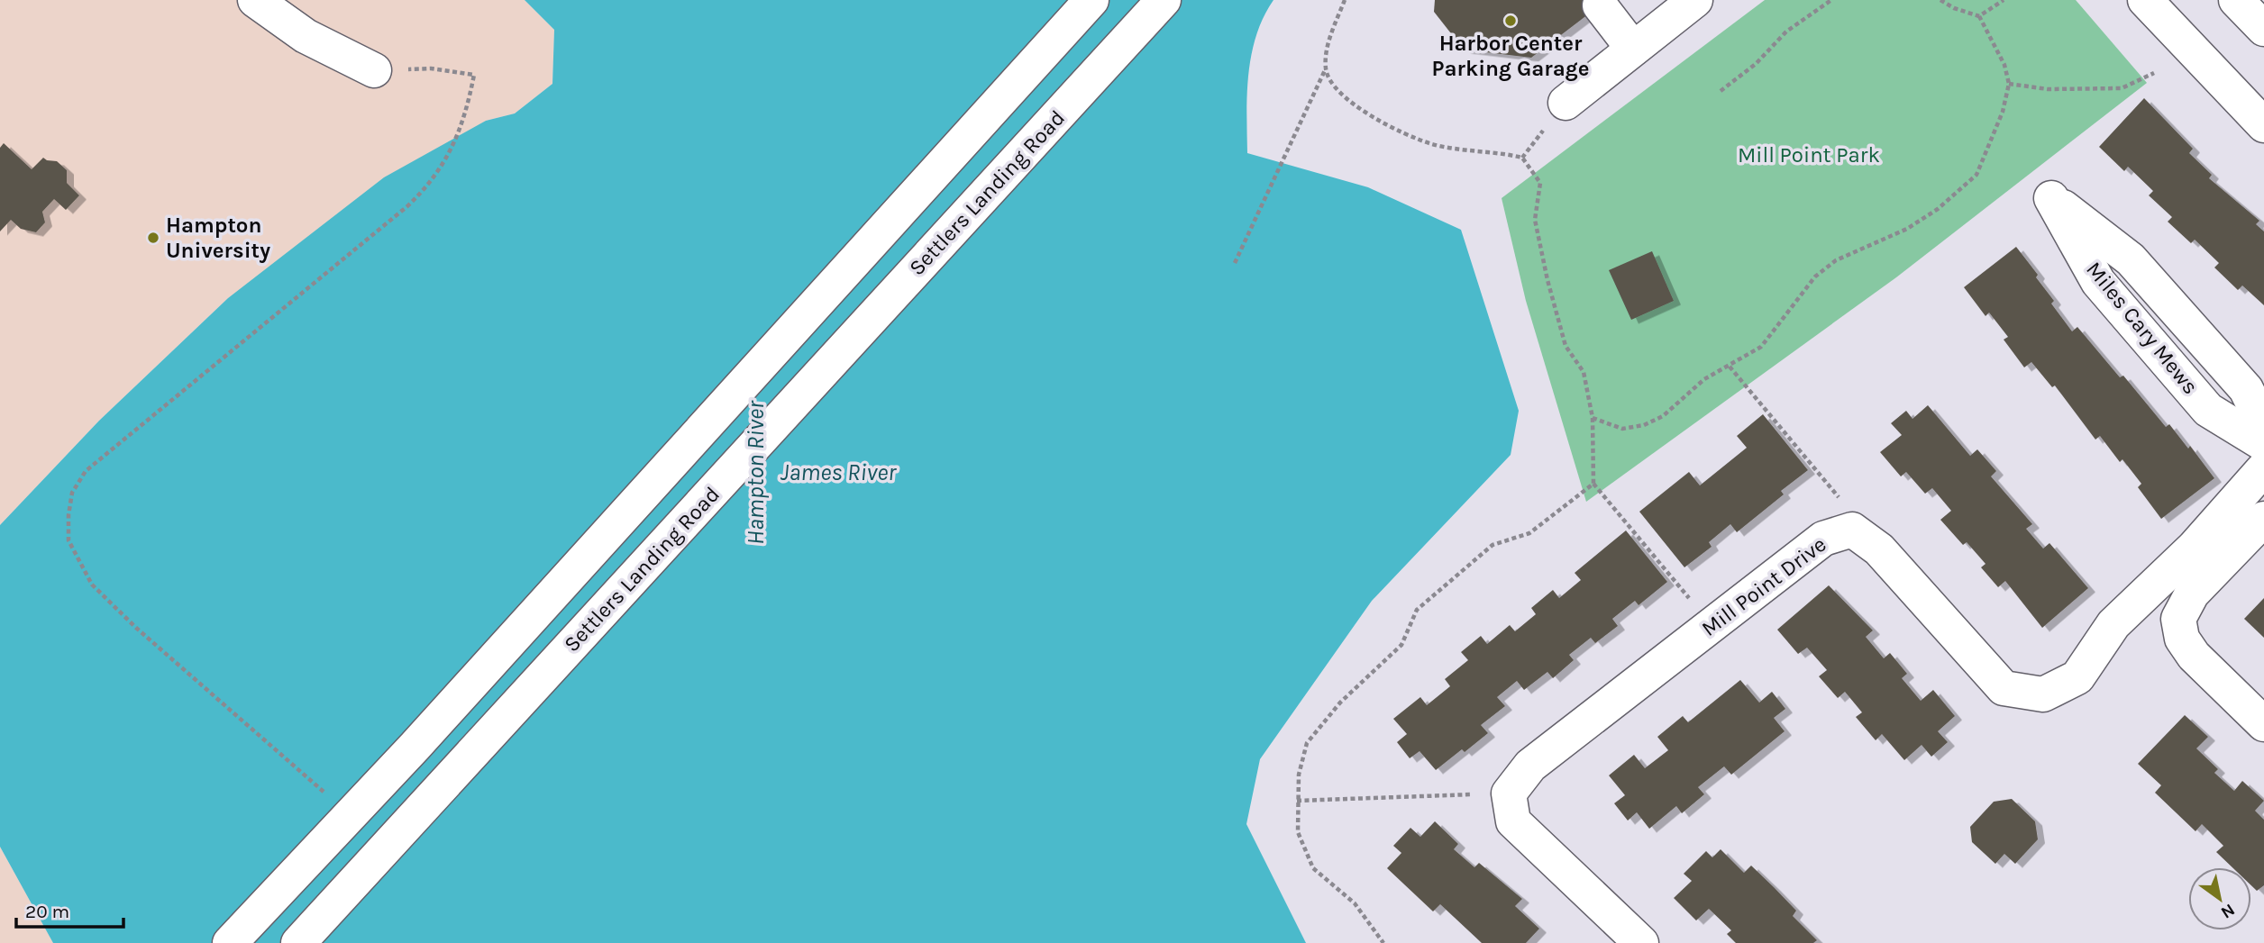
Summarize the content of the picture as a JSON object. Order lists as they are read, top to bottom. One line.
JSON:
{"streets":{"main road":["Settlers Landing Road","Miles Cary Mews","Mill Point Drive"]},"water":["James River","Hampton River"],"parks":["Mill Point Park"],"places":["Harbor Center Parking Garage","Hampton University"],"scale_bar":"20 m","north":"bottom right"}
